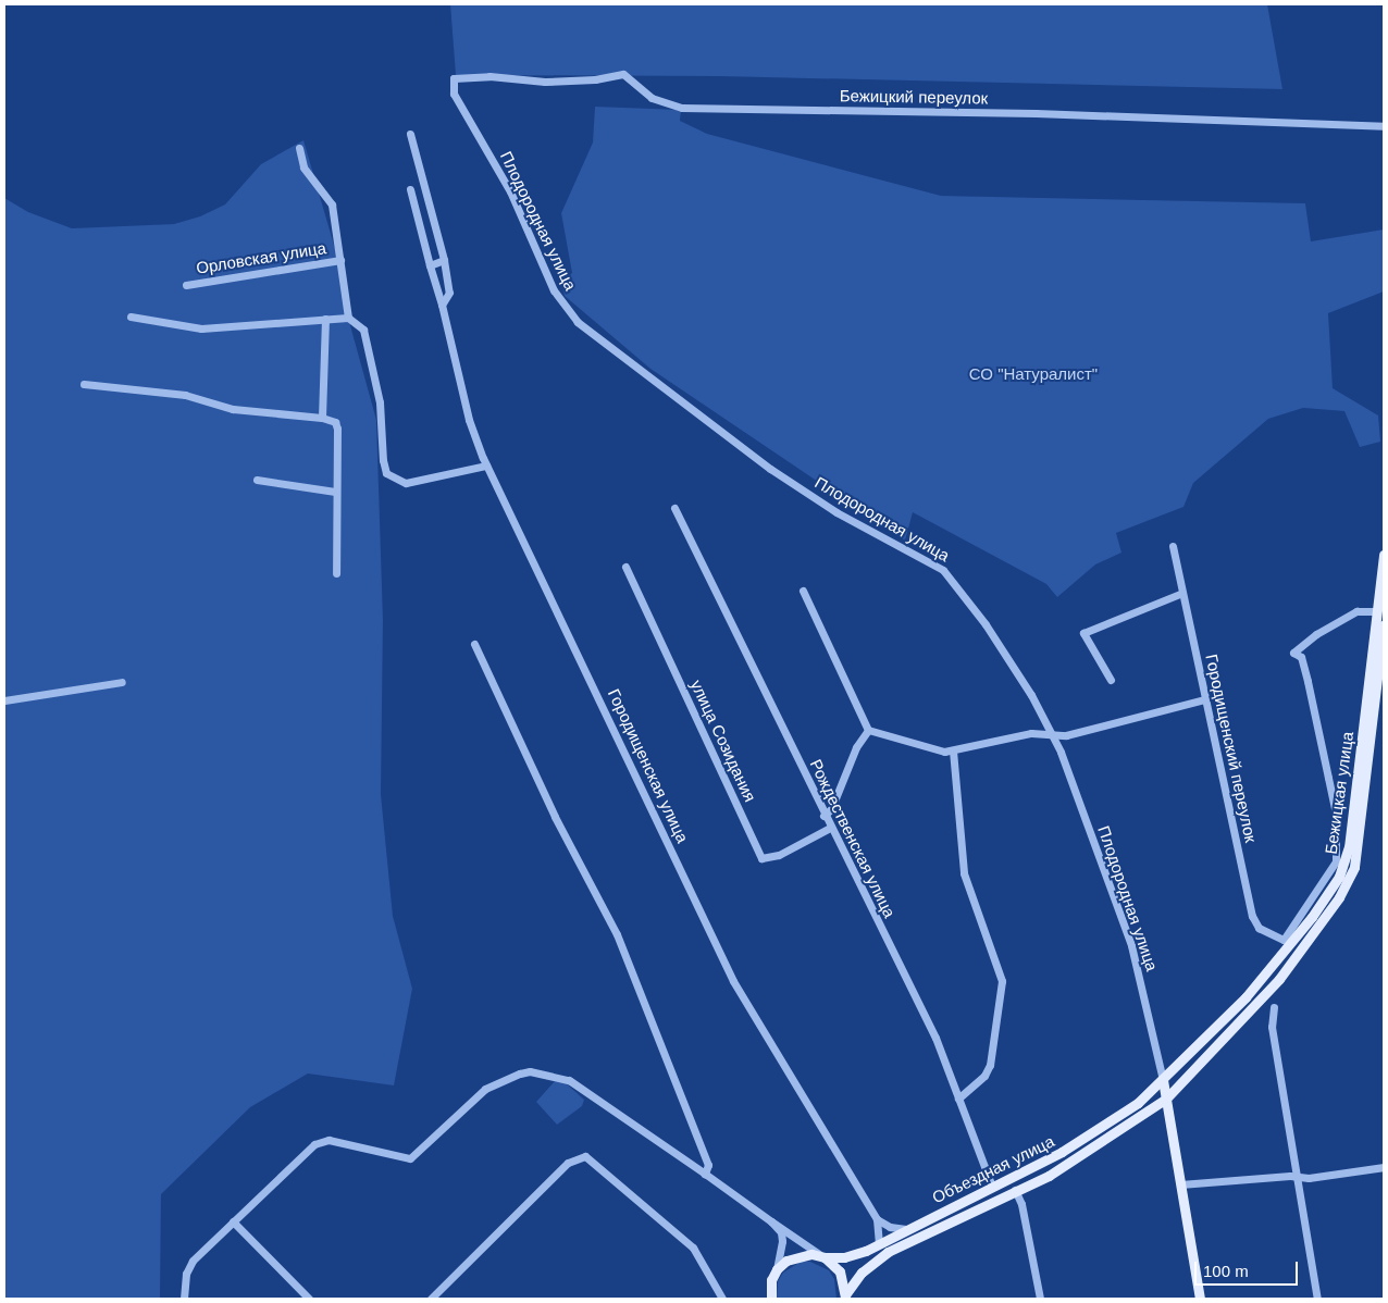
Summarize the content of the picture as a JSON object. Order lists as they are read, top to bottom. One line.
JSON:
{"streets":{"main road":["Бежицкая улица","Объездная улица"],"street":["Бежицкий переулок","Плодородная улица","Орловская улица","улица Созидания","Городищенский переулок","Городищенская улица","Рождественская улица"]},"crossings":[["Бежицкий переулок","Плодородная улица"],["Плодородная улица","Бежицкая улица"],["Плодородная улица","Объездная улица"],["улица Созидания","Рождественская улица"],["Городищенский переулок","Бежицкая улица"],["Бежицкая улица","Объездная улица"],["Рождественская улица","Объездная улица"]],"parks":["СО \"Натуралист\""],"scale_bar":"100 m"}
